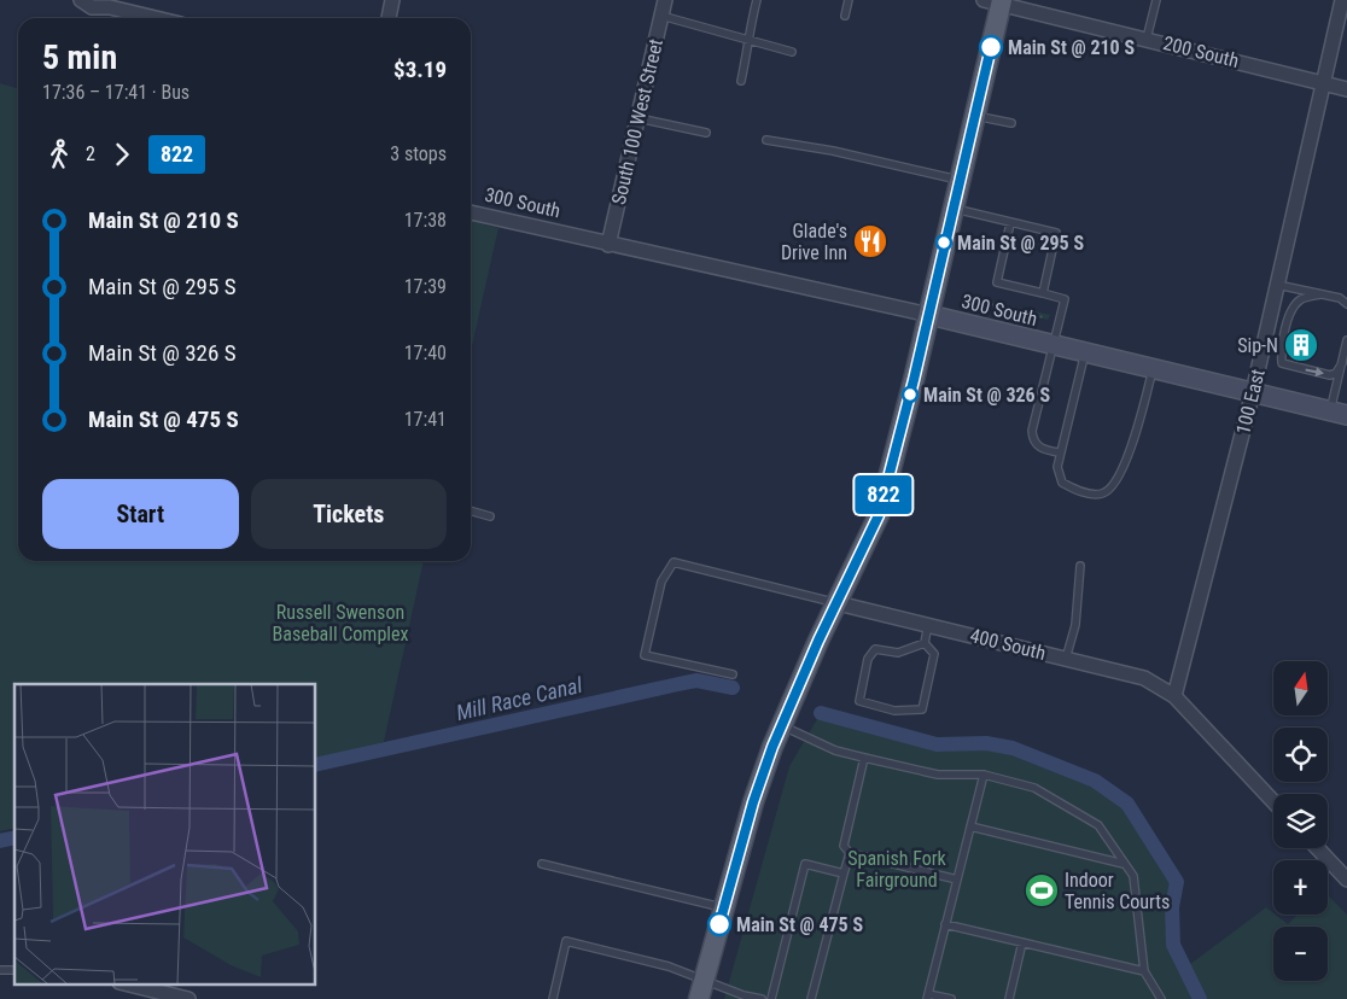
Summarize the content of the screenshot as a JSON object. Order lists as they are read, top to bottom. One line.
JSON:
{"streets":{"main road":["300 South"],"street":["200 South","South 100 West Street","100 East","400 South"]},"crossings":[["200 South","100 East"],["South 100 West Street","300 South"],["300 South","100 East"],["100 East","400 South"]],"water":["Mill Race Canal"],"parks":["Russell Swenson Baseball Complex","Spanish Fork Fairground"],"places":{"other":["Main St @ 210 S","Main St @ 295 S","Main St @ 326 S","Main St @ 475 S"],"restaurant":["Glade's Drive Inn"],"building":["Sip-N"],"sports":["Indoor Tennis Courts"]},"lines":["bus line 822"],"north":"top","page":{"on_map":"822","heading":["5 min","17:36 – 17:41 · Bus","$3.19"],"legs":["2","822","3 stops"],"list":[{"name":"Main St @ 210 S","value":"17:38"},{"name":"Main St @ 295 S","value":"17:39"},{"name":"Main St @ 326 S","value":"17:40"},{"name":"Main St @ 475 S","value":"17:41"}],"buttons":["Start","Tickets"],"map_buttons":["+","−"]}}
